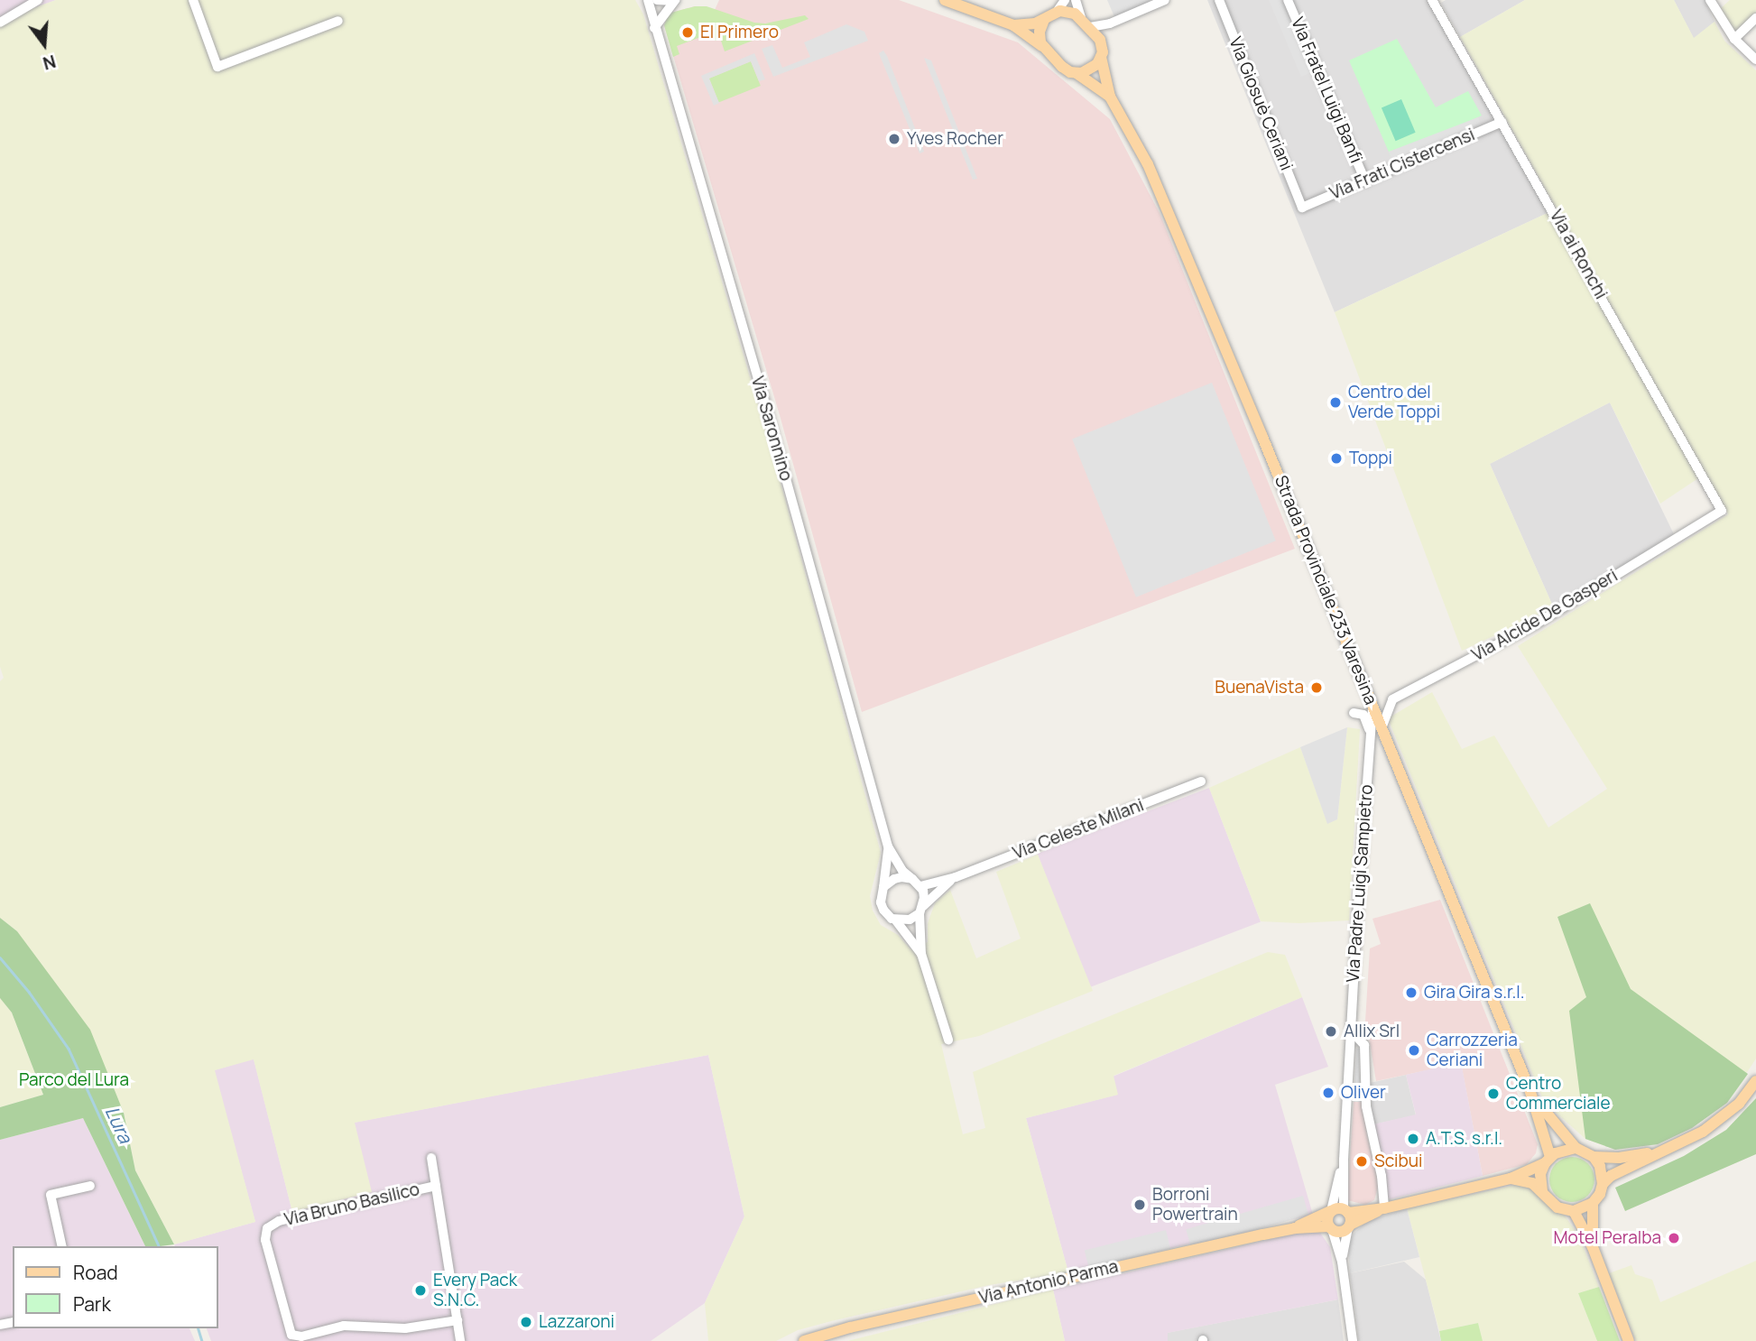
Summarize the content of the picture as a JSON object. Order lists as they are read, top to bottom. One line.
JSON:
{"streets":{"main road":["Strada Provinciale 233 Varesina","Via Antonio Parma"],"street":["Via Fratel Luigi Banfi","Via Giosuè Ceriani","Via Frati Cistercensi","Via ai Ronchi","Via Saronnino","Via Alcide De Gasperi","Via Celeste Milani","Via Padre Luigi Sampietro","Via Bruno Basilico"]},"crossings":[["Via Fratel Luigi Banfi","Via Frati Cistercensi"],["Via Giosuè Ceriani","Via Frati Cistercensi"],["Via Frati Cistercensi","Via ai Ronchi"],["Via ai Ronchi","Via Alcide De Gasperi"],["Strada Provinciale 233 Varesina","Via Alcide De Gasperi"],["Strada Provinciale 233 Varesina","Via Padre Luigi Sampietro"],["Via Padre Luigi Sampietro","Via Antonio Parma"]],"water":["Lura"],"parks":["Parco del Lura"],"places":["El Primero","Yves Rocher","Centro del Verde Toppi","Toppi","BuenaVista","Gira Gira s.r.l.","Allix Srl","Carrozzeria Ceriani","Oliver","Centro Commerciale","A.T.S. s.r.l.","Scibui","Borroni Powertrain","Motel Peralba","Every Pack S.N.C.","Lazzaroni"],"legend":["Road","Park"],"north":"bottom"}
